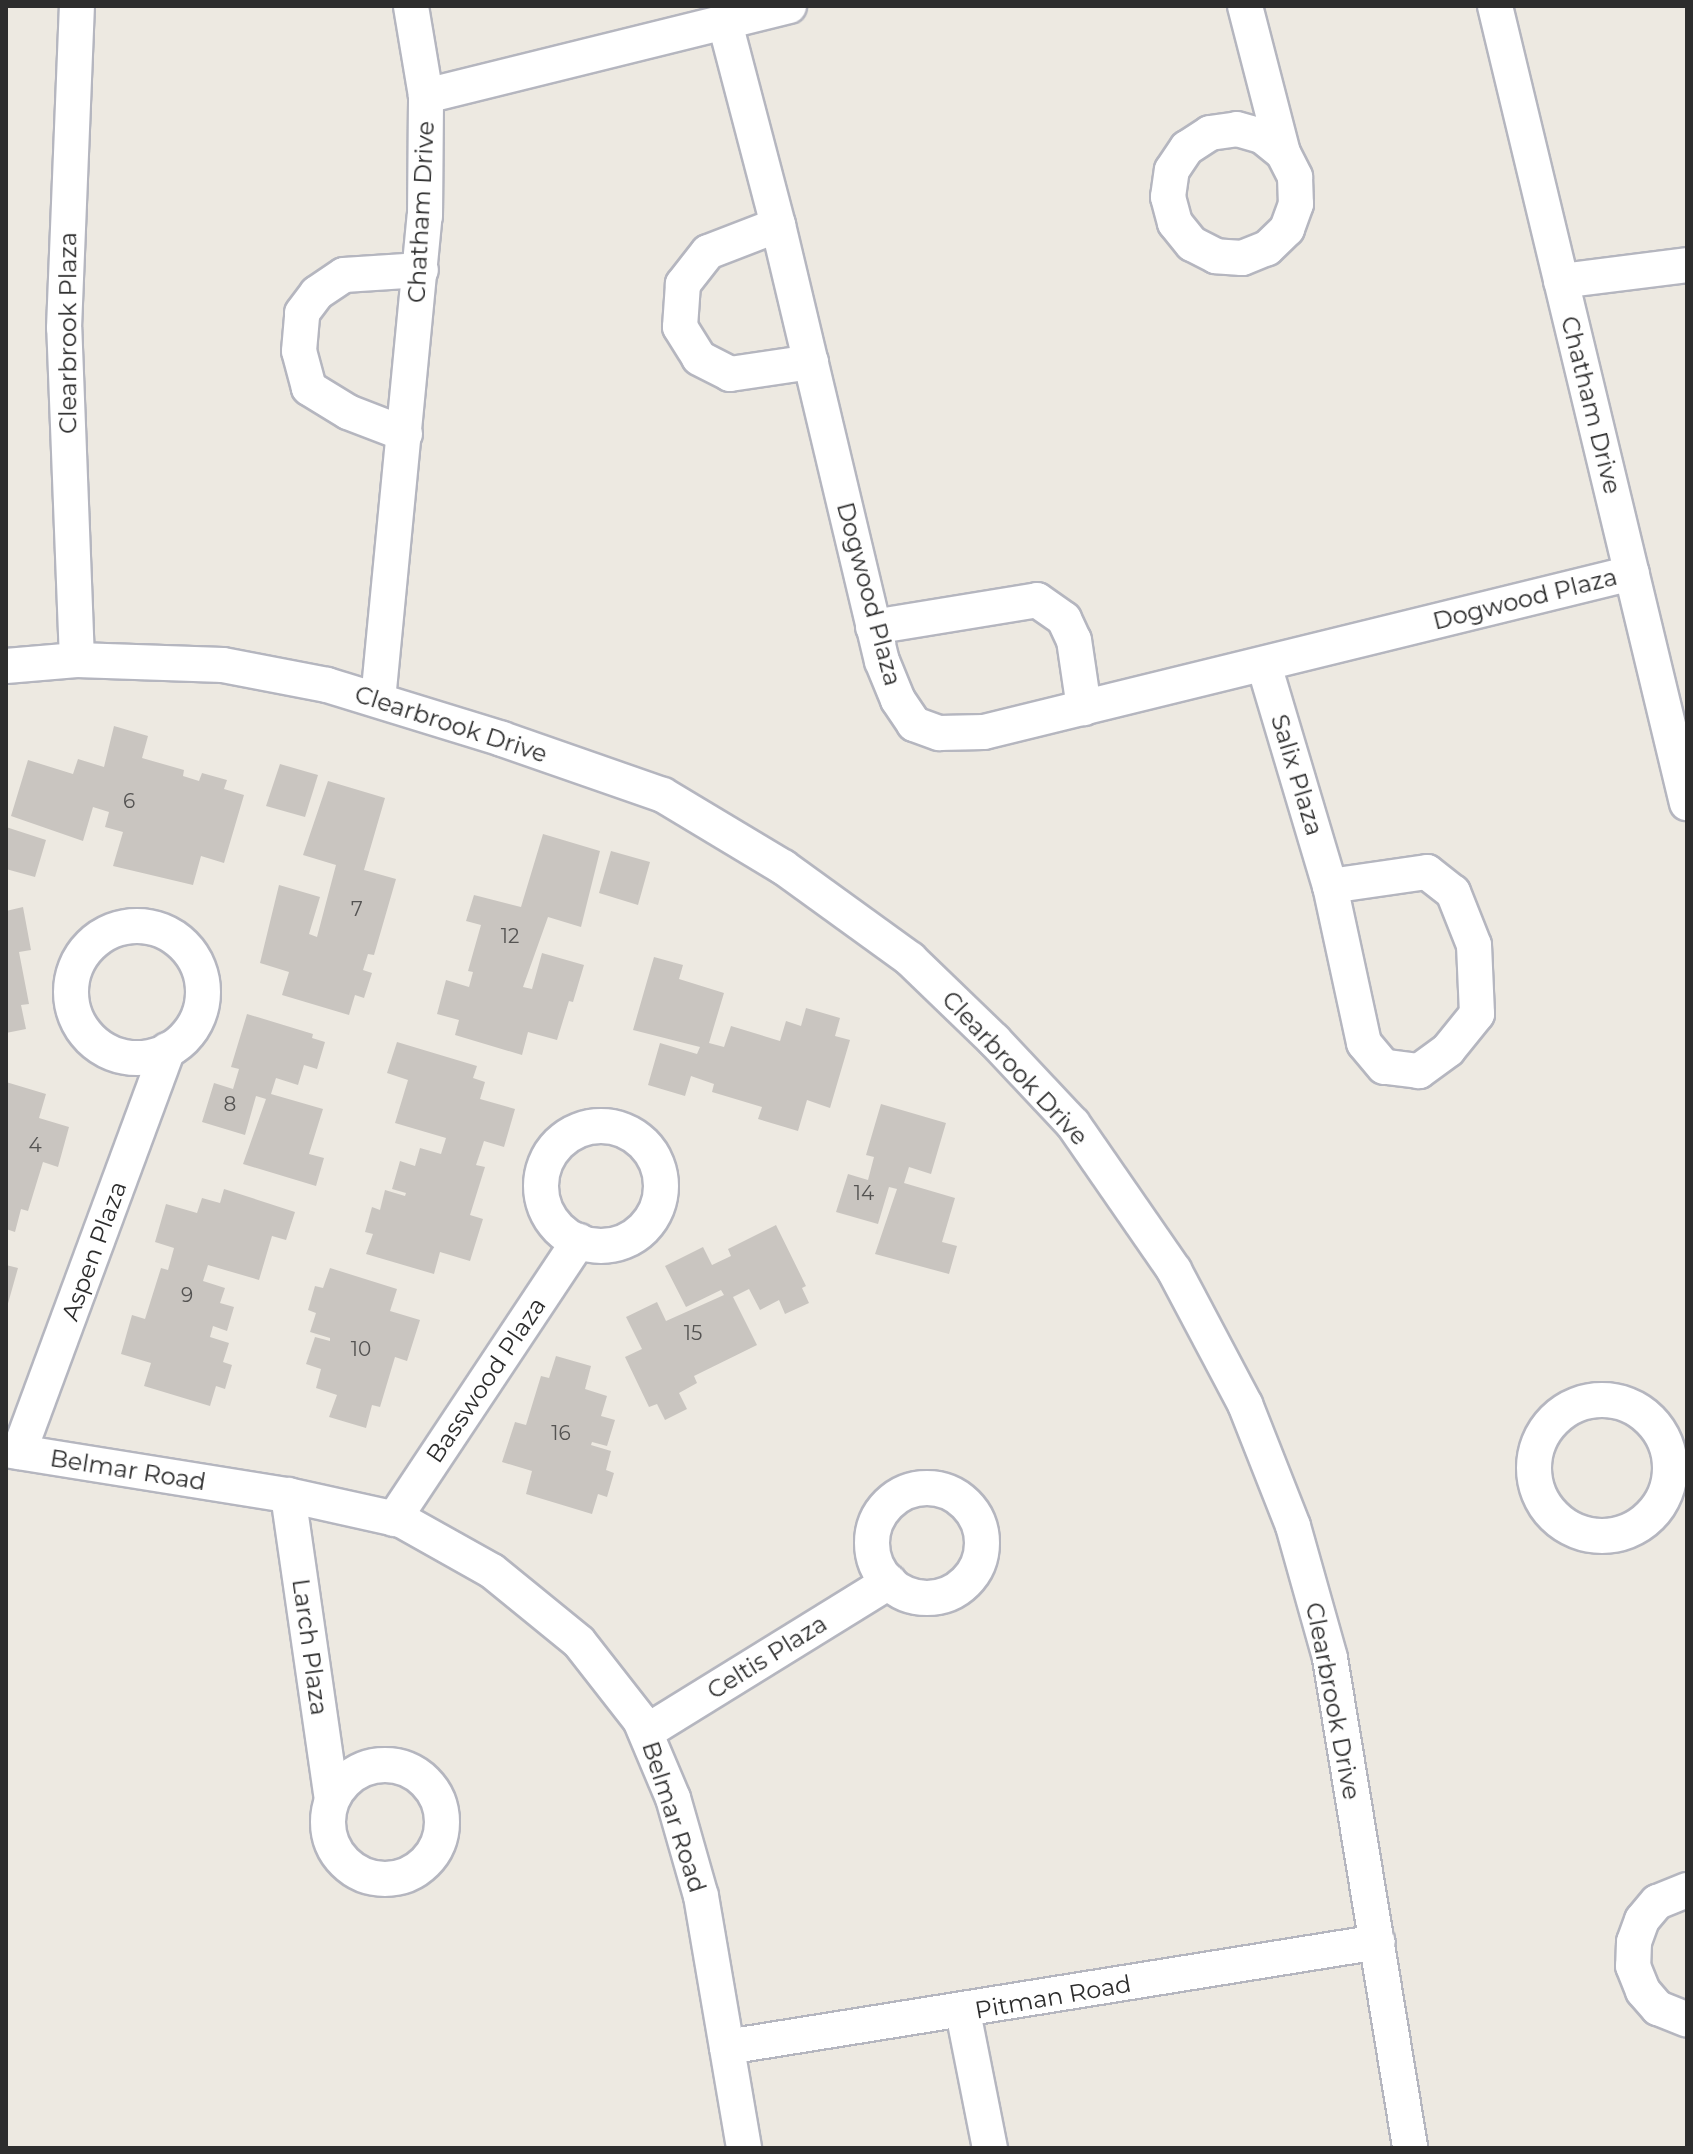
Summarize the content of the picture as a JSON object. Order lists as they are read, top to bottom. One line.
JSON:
{"streets":{"street":["Chatham Drive","Clearbrook Plaza","Dogwood Plaza","Clearbrook Drive","Salix Plaza","Aspen Plaza","Basswood Plaza","Belmar Road","Larch Plaza","Celtis Plaza","Pitman Road"]},"crossings":[["Chatham Drive","Dogwood Plaza"],["Chatham Drive","Clearbrook Drive"],["Clearbrook Plaza","Clearbrook Drive"],["Dogwood Plaza","Salix Plaza"],["Clearbrook Drive","Pitman Road"],["Aspen Plaza","Belmar Road"],["Basswood Plaza","Belmar Road"],["Belmar Road","Larch Plaza"],["Belmar Road","Celtis Plaza"],["Belmar Road","Pitman Road"]],"house_numbers":["6","7","12","8","4","14","9","15","10","16"]}
